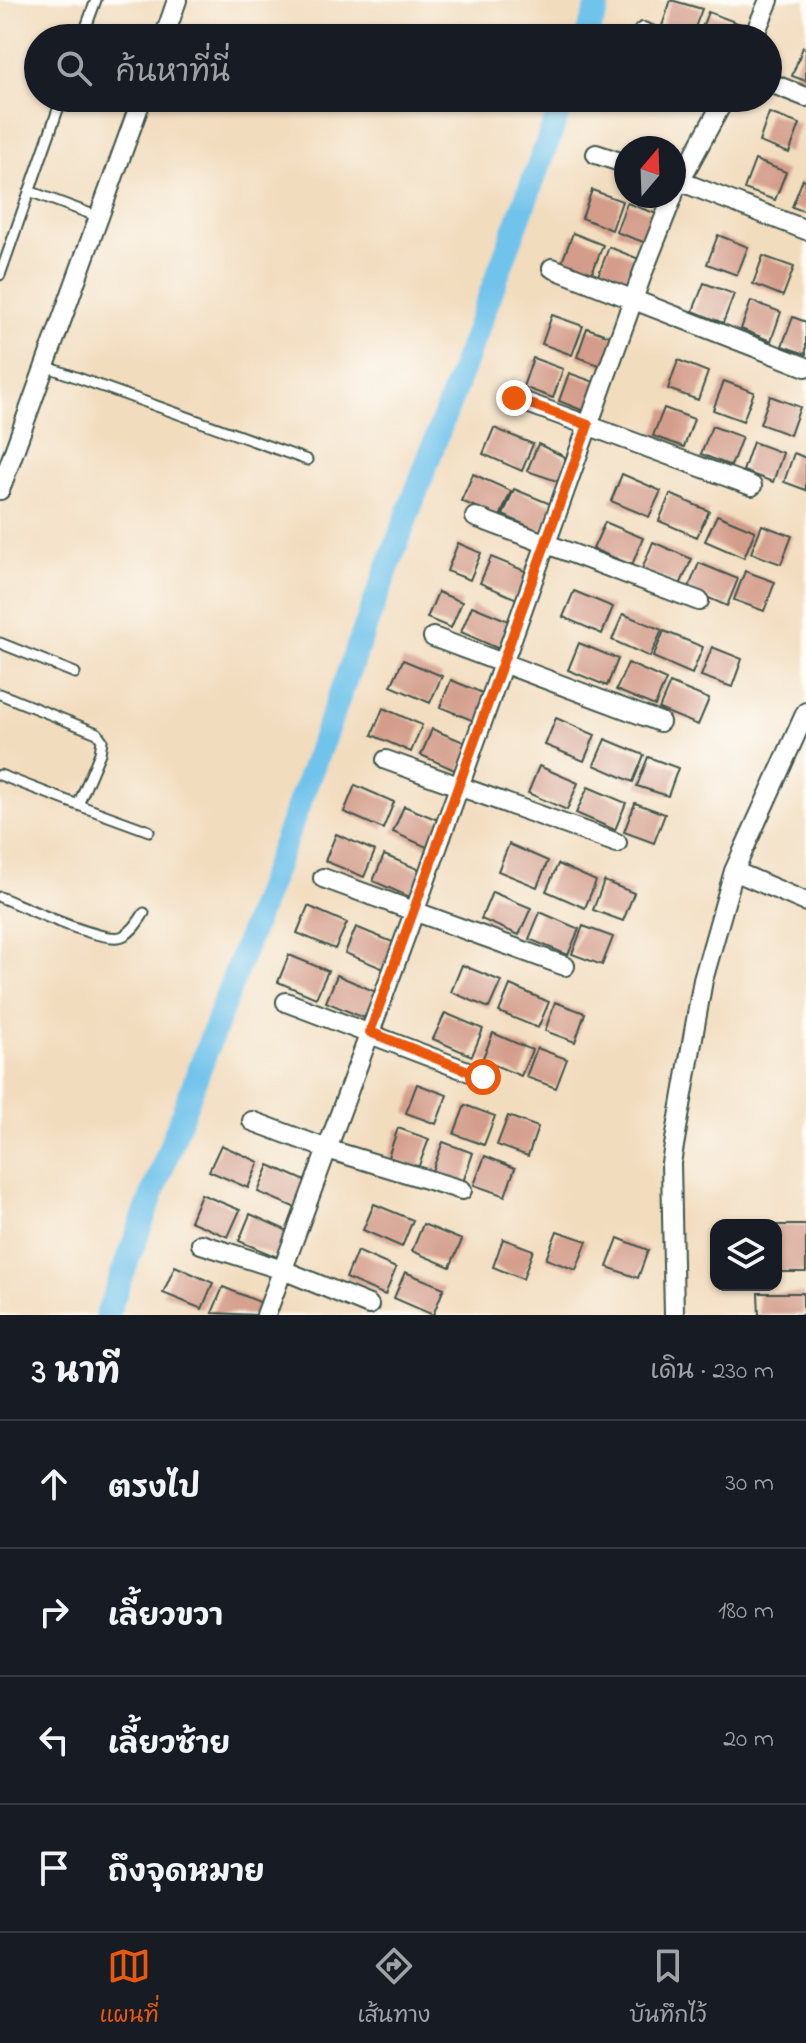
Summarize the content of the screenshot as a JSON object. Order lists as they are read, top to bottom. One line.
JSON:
{"north":"top","page":{"search":"ค้นหาที่นี่","heading":["3 นาที","เดิน · 230 m"],"list":[["ตรงไป","30 m"],["เลี้ยวขวา","180 m"],["เลี้ยวซ้าย","20 m"],"ถึงจุดหมาย"],"nav":["แผนที่","เส้นทาง","บันทึกไว้"]}}
